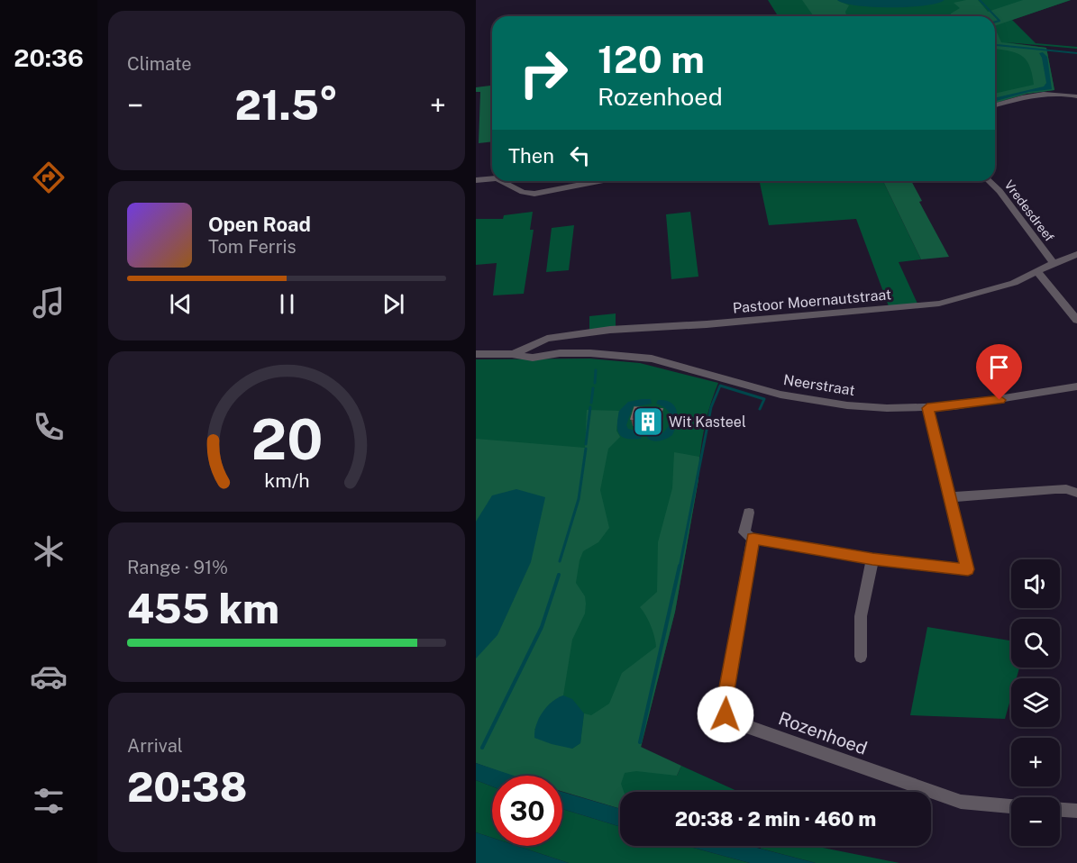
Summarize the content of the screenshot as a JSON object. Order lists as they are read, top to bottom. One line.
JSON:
{"streets":{"street":["Vredesdreef","Pastoor Moernautstraat","Neerstraat","Rozenhoed"]},"crossings":[["Vredesdreef","Pastoor Moernautstraat"],["Pastoor Moernautstraat","Neerstraat"]],"places":{"building":["Wit Kasteel"]},"page":{"tabs":"20:36","tile":["Climate",["Range · 91%","455 km"],["Arrival","20:38"]],"turn":["120 m","Rozenhoed"],"heat":["−","21.5°","+"],"then":"Then","song":["Open Road","Tom Ferris"],"map_buttons":["+","−"],"limit":"30","trip":"20:38 · 2 min · 460 m","gauge":["20","km/h"]}}
